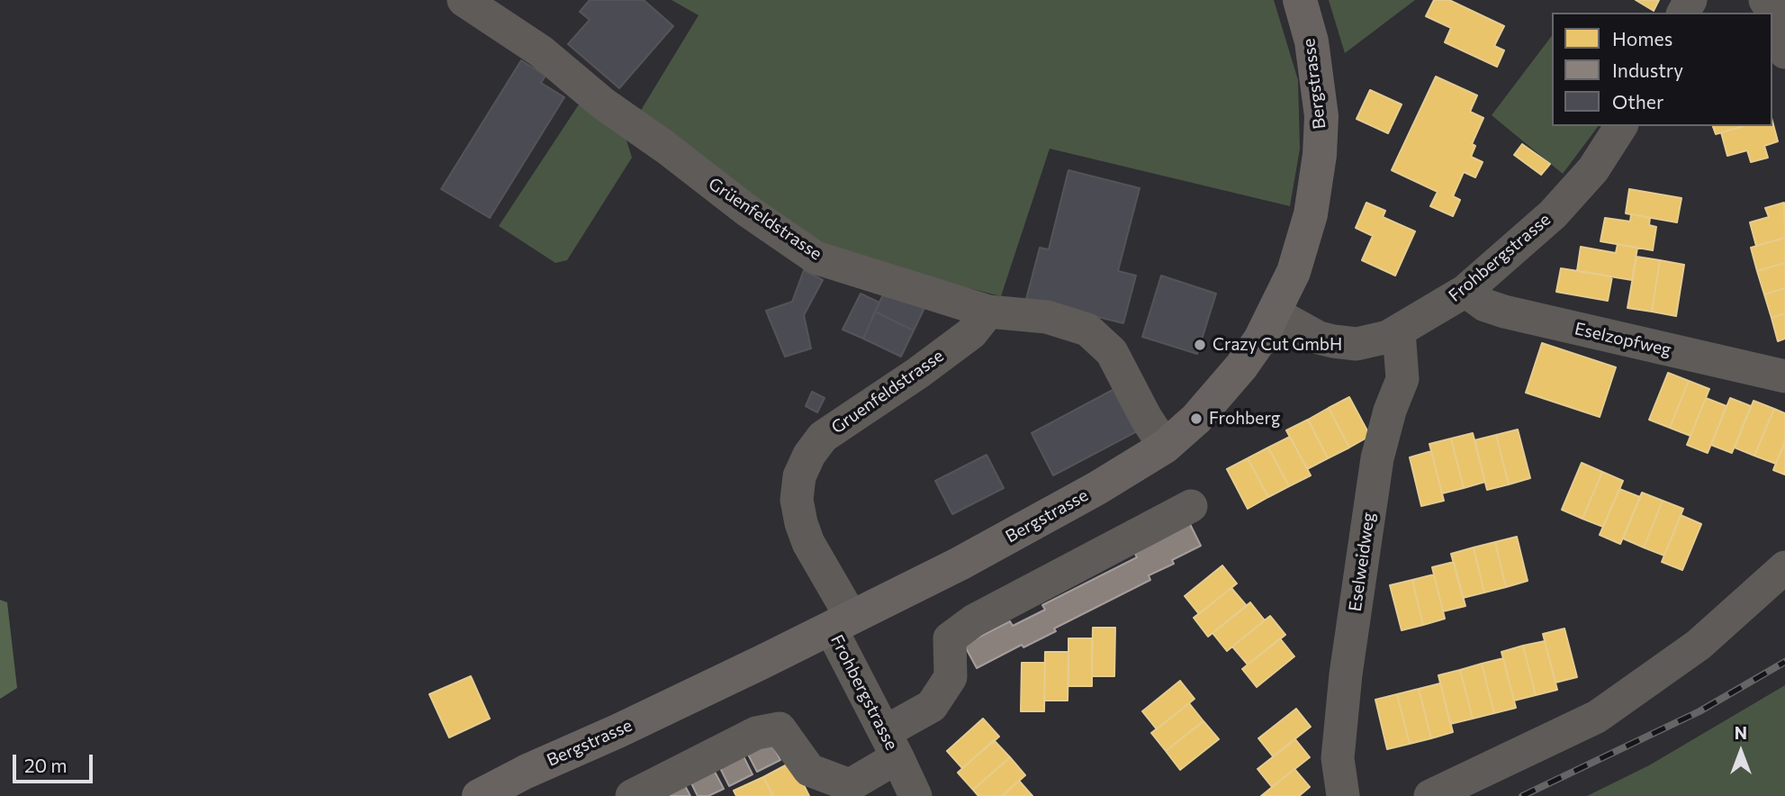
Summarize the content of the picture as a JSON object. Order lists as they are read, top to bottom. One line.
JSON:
{"streets":{"main road":["Bergstrasse"],"street":["Grüenfeldstrasse","Frohbergstrasse","Eselzopfweg","Gruenfeldstrasse","Eselweidweg"]},"crossings":[["Bergstrasse","Grüenfeldstrasse"],["Bergstrasse","Frohbergstrasse"],["Bergstrasse","Gruenfeldstrasse"],["Grüenfeldstrasse","Gruenfeldstrasse"],["Frohbergstrasse","Eselzopfweg"],["Frohbergstrasse","Gruenfeldstrasse"],["Frohbergstrasse","Eselweidweg"]],"places":["Crazy Cut GmbH","Frohberg"],"legend":["Homes","Industry","Other"],"scale_bar":"20 m","north":"top"}
